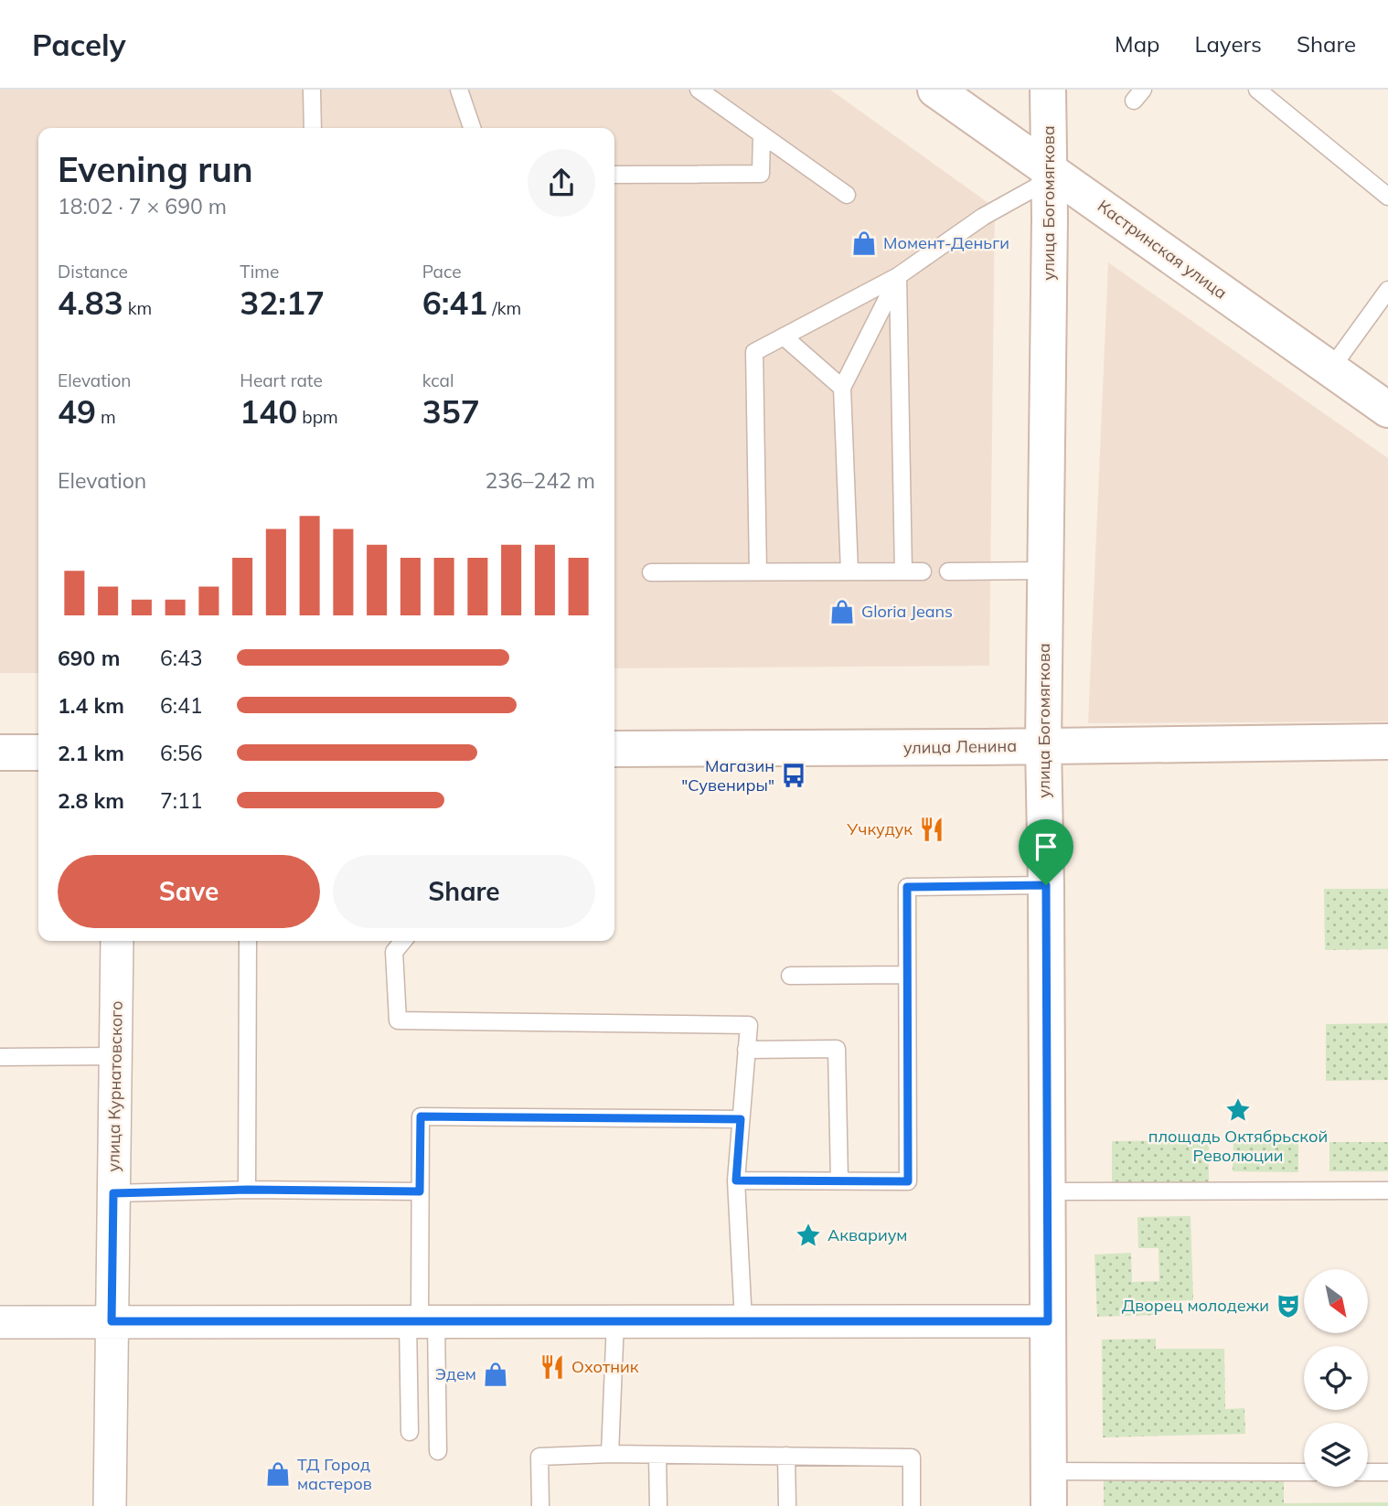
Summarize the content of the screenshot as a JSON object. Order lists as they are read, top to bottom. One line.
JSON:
{"streets":{"main road":["улица Богомягкова","Кастринская улица","улица Ленина"],"street":["улица Курнатовского"]},"crossings":[["улица Богомягкова","Кастринская улица"],["улица Богомягкова","улица Ленина"]],"places":{"shop":["Момент-Деньги","Gloria Jeans","Эдем","ТД Город мастеров"],"bus stop":["Магазин \"Сувениры\""],"restaurant":["Учкудук","Охотник"],"place":["площадь Октябрьской Революции","Аквариум"],"theatre":["Дворец молодежи"]},"north":"bottom right","page":{"header":"Pacely","nav":["Map","Layers","Share"],"heading":["Evening run","18:02 · 7 × 690 m"],"stats":[["Distance","4.83 km"],["Time","32:17"],["Pace","6:41 /km"],["Elevation","49 m"],["Heart rate","140 bpm"],["kcal","357"]],"chart":["Elevation","236–242 m"],"list":[{"name":"690 m","note":"6:43"},{"name":"1.4 km","note":"6:41"},{"name":"2.1 km","note":"6:56"},{"name":"2.8 km","note":"7:11"}],"buttons":["Save","Share"]}}
